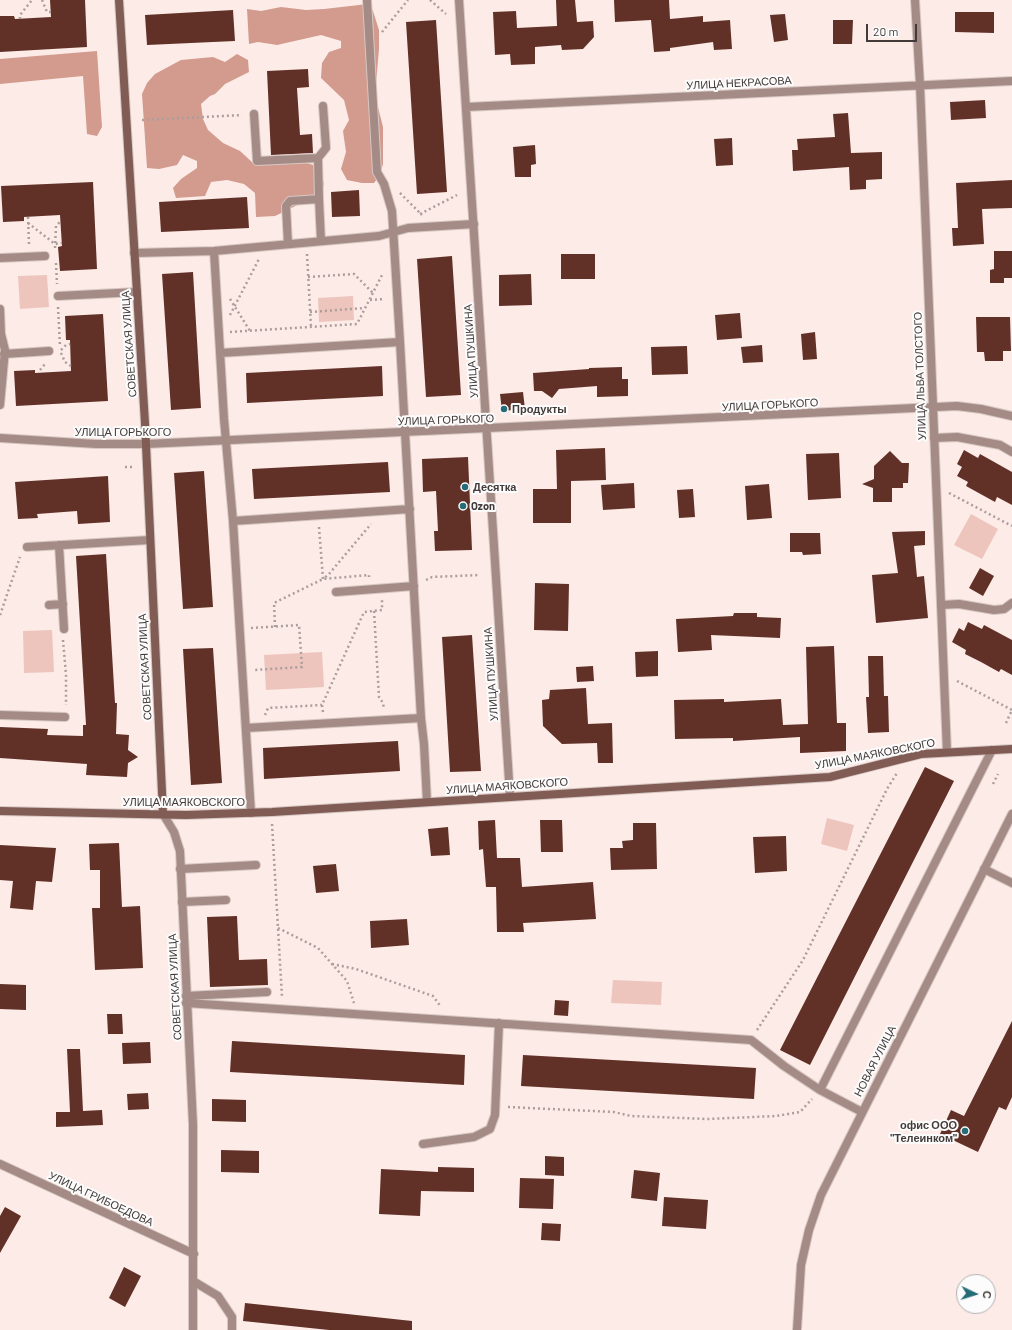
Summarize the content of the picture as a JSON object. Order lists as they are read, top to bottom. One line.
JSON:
{"streets":{"street":["УЛИЦА НЕКРАСОВА","СОВЕТСКАЯ УЛИЦА","УЛИЦА ПУШКИНА","УЛИЦА ЛЬВА ТОЛСТОГО","УЛИЦА ГОРЬКОГО","УЛИЦА МАЯКОВСКОГО","НОВАЯ УЛИЦА","УЛИЦА ГРИБОЕДОВА"]},"crossings":[["УЛИЦА НЕКРАСОВА","УЛИЦА ПУШКИНА"],["УЛИЦА НЕКРАСОВА","УЛИЦА ЛЬВА ТОЛСТОГО"],["СОВЕТСКАЯ УЛИЦА","УЛИЦА ГОРЬКОГО"],["СОВЕТСКАЯ УЛИЦА","УЛИЦА МАЯКОВСКОГО"],["СОВЕТСКАЯ УЛИЦА","УЛИЦА ГРИБОЕДОВА"],["УЛИЦА ПУШКИНА","УЛИЦА ГОРЬКОГО"],["УЛИЦА ПУШКИНА","УЛИЦА МАЯКОВСКОГО"],["УЛИЦА ЛЬВА ТОЛСТОГО","УЛИЦА ГОРЬКОГО"],["УЛИЦА ЛЬВА ТОЛСТОГО","УЛИЦА МАЯКОВСКОГО"]],"places":["Продукты","Десятка","Ozon","офис ООО \"Телеинком\""],"scale_bar":"20 m","north":"right"}
